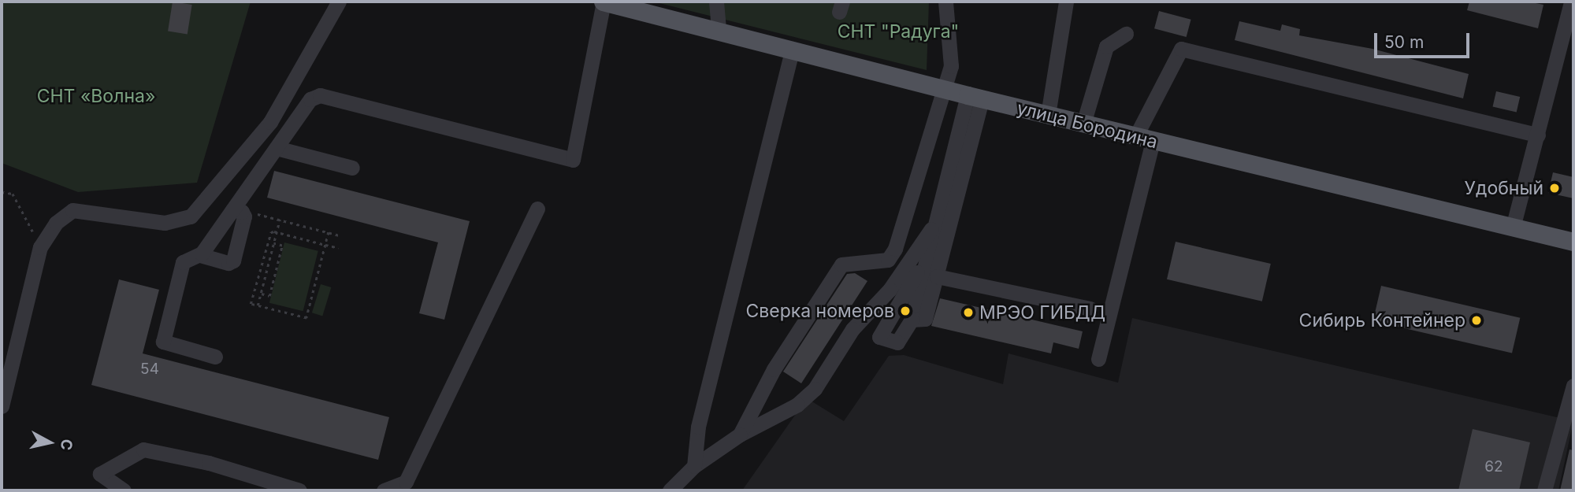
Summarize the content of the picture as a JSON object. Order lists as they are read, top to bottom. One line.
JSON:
{"streets":{"main road":["улица Бородина"]},"parks":["СНТ \"Радуга\"","СНТ «Волна»"],"places":["Удобный","Сверка номеров","МРЭО ГИБДД","Сибирь Контейнер"],"house_numbers":["54","62"],"scale_bar":"50 m","north":"right"}
